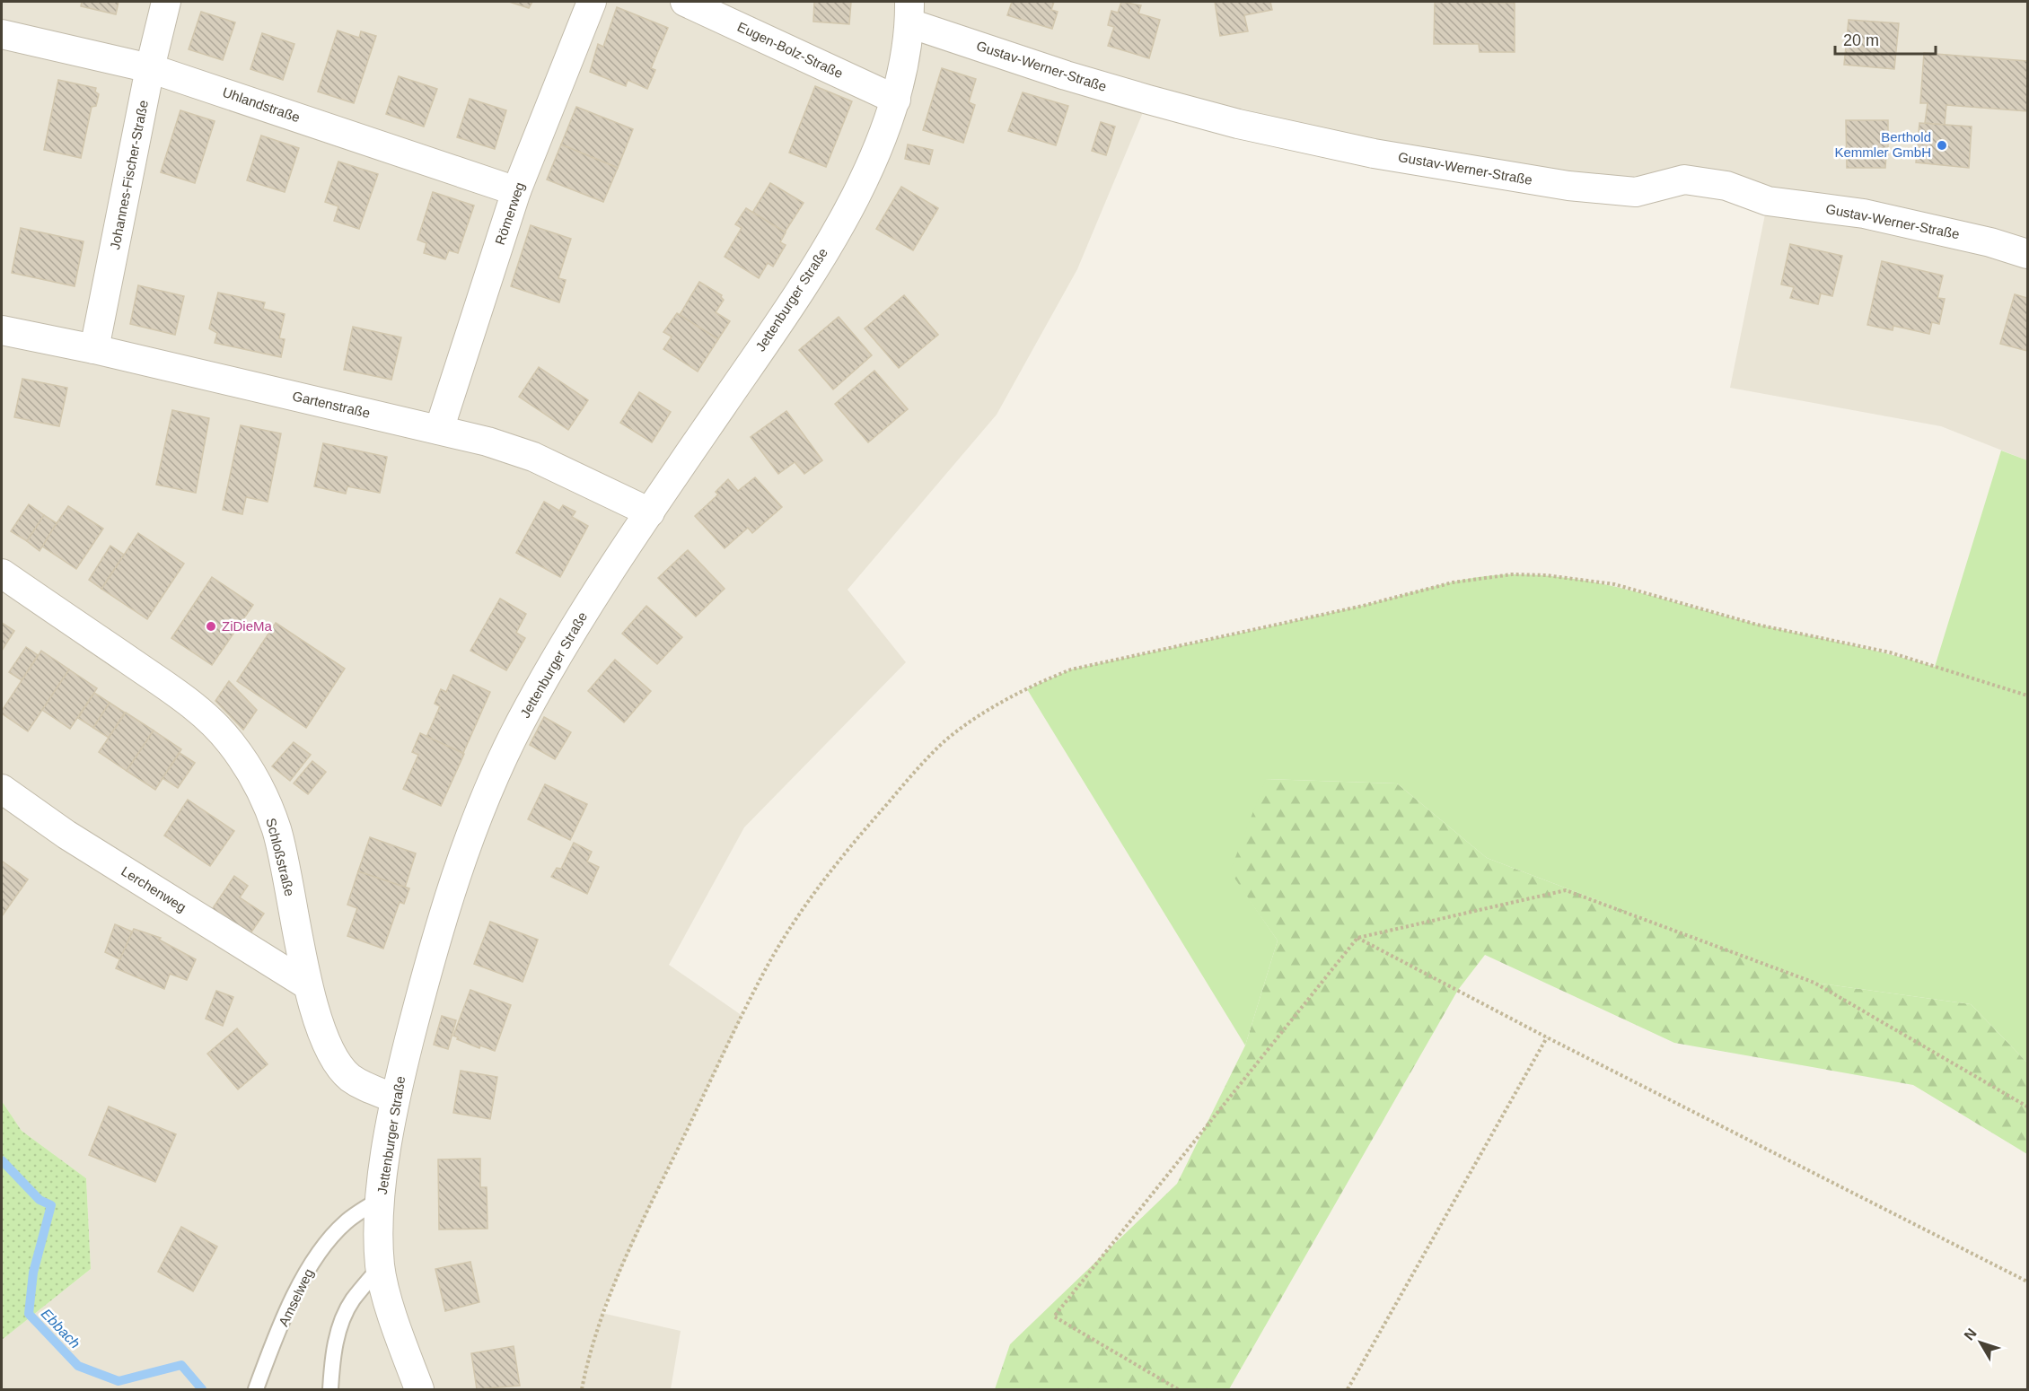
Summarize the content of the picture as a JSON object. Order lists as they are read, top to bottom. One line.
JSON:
{"streets":{"street":["Eugen-Bolz-Straße","Gustav-Werner-Straße","Uhlandstraße","Johannes-Fischer-Straße","Römerweg","Jettenburger Straße","Gartenstraße","Schloßstraße","Lerchenweg"],"lane":["Amselweg"]},"crossings":[["Eugen-Bolz-Straße","Jettenburger Straße"],["Gustav-Werner-Straße","Jettenburger Straße"],["Uhlandstraße","Johannes-Fischer-Straße"],["Uhlandstraße","Römerweg"],["Johannes-Fischer-Straße","Gartenstraße"],["Römerweg","Gartenstraße"],["Jettenburger Straße","Gartenstraße"],["Jettenburger Straße","Schloßstraße"],["Jettenburger Straße","Amselweg"],["Schloßstraße","Lerchenweg"]],"water":["Ebbach"],"places":["Berthold Kemmler GmbH","ZiDieMa"],"scale_bar":"20 m","north":"top left"}
